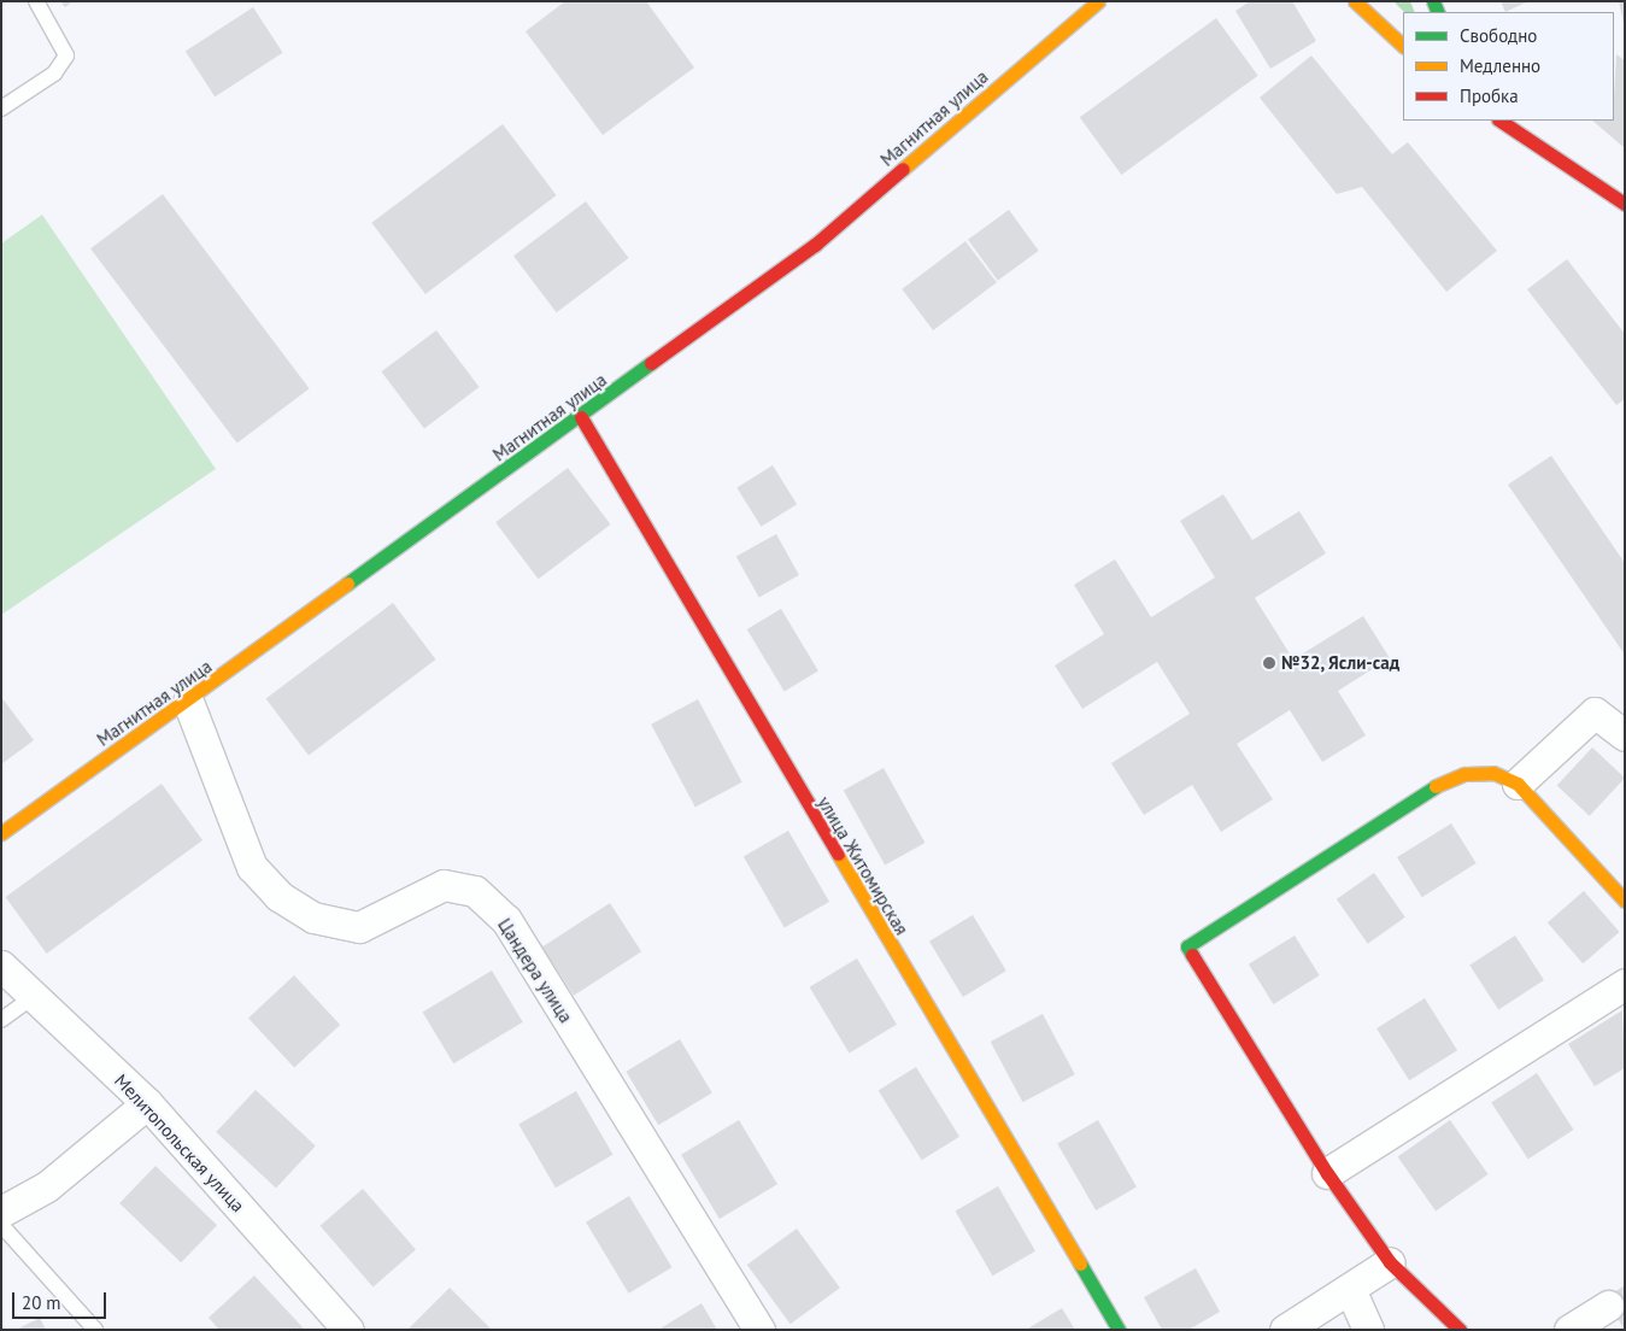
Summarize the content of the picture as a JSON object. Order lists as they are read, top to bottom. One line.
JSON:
{"streets":{"street":["Магнитная улица","улица Житомирская","Цандера улица","Мелитопольская улица"]},"crossings":[["Магнитная улица","улица Житомирская"],["Магнитная улица","Цандера улица"]],"places":["№32, Ясли-сад"],"legend":["Свободно","Медленно","Пробка"],"scale_bar":"20 m"}
